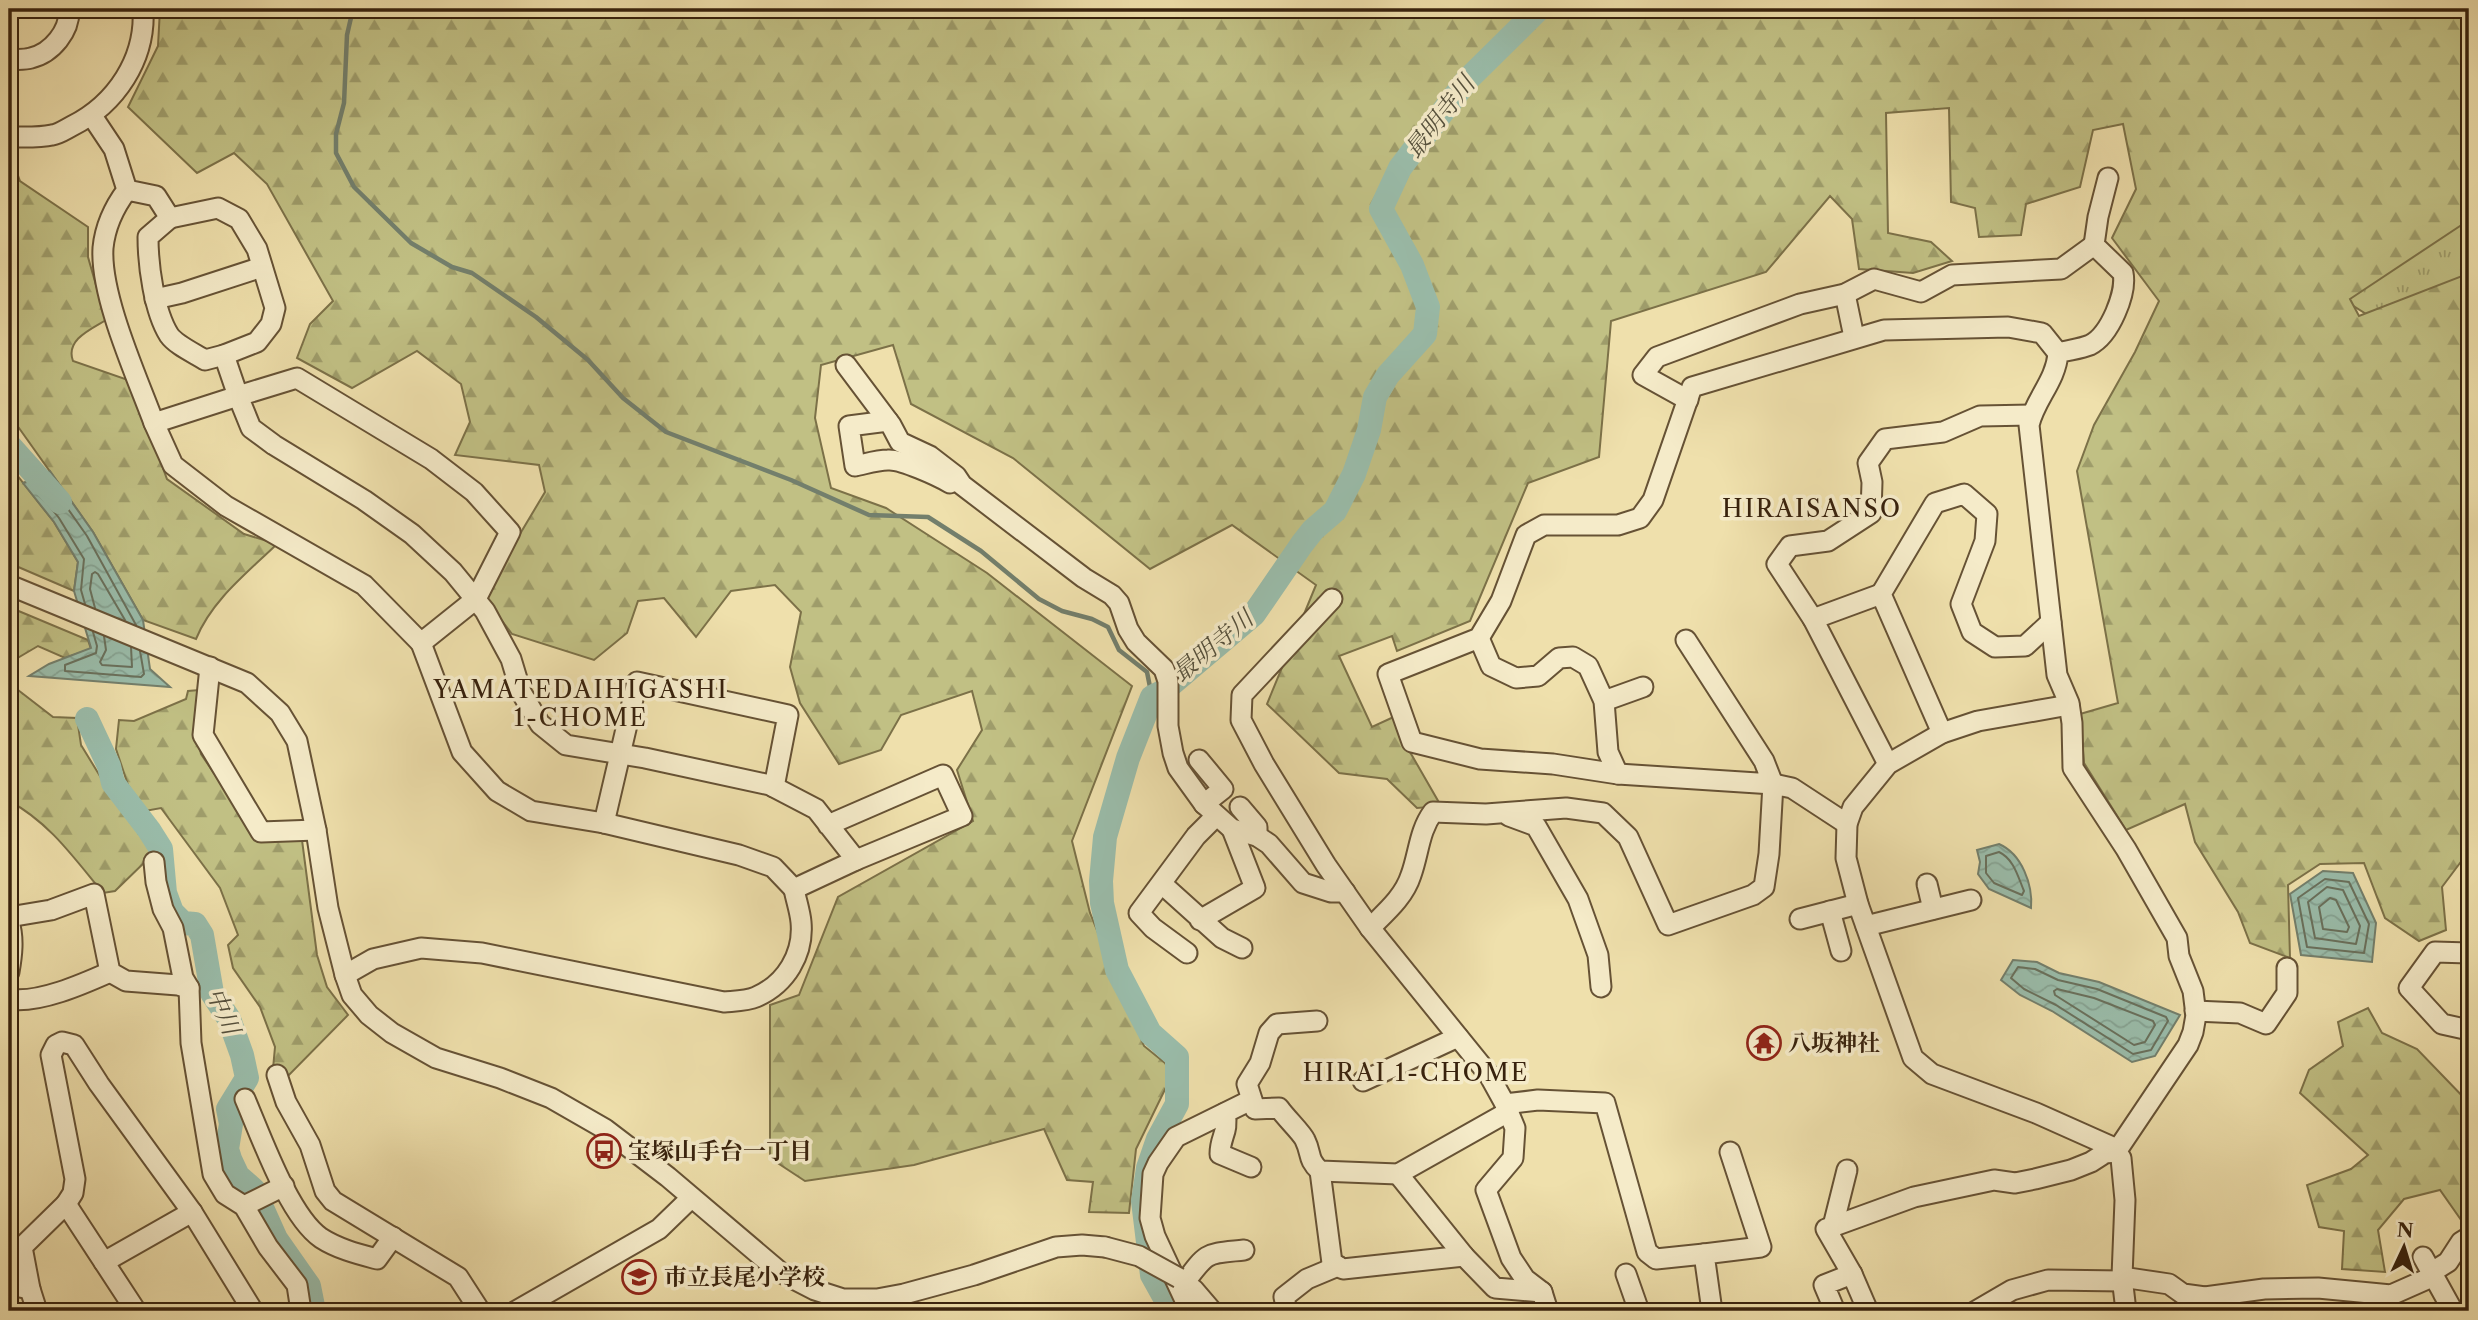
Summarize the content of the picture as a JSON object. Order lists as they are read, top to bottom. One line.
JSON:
{"districts":["HIRAISANSO","YAMATEDAIHIGASHI 1-CHOME","HIRAI 1-CHOME"],"water":["最明寺川","中川"],"places":{"temple":["八坂神社"],"bus stop":["宝塚山手台一丁目"],"school or university":["市立長尾小学校"]},"north":"top"}
